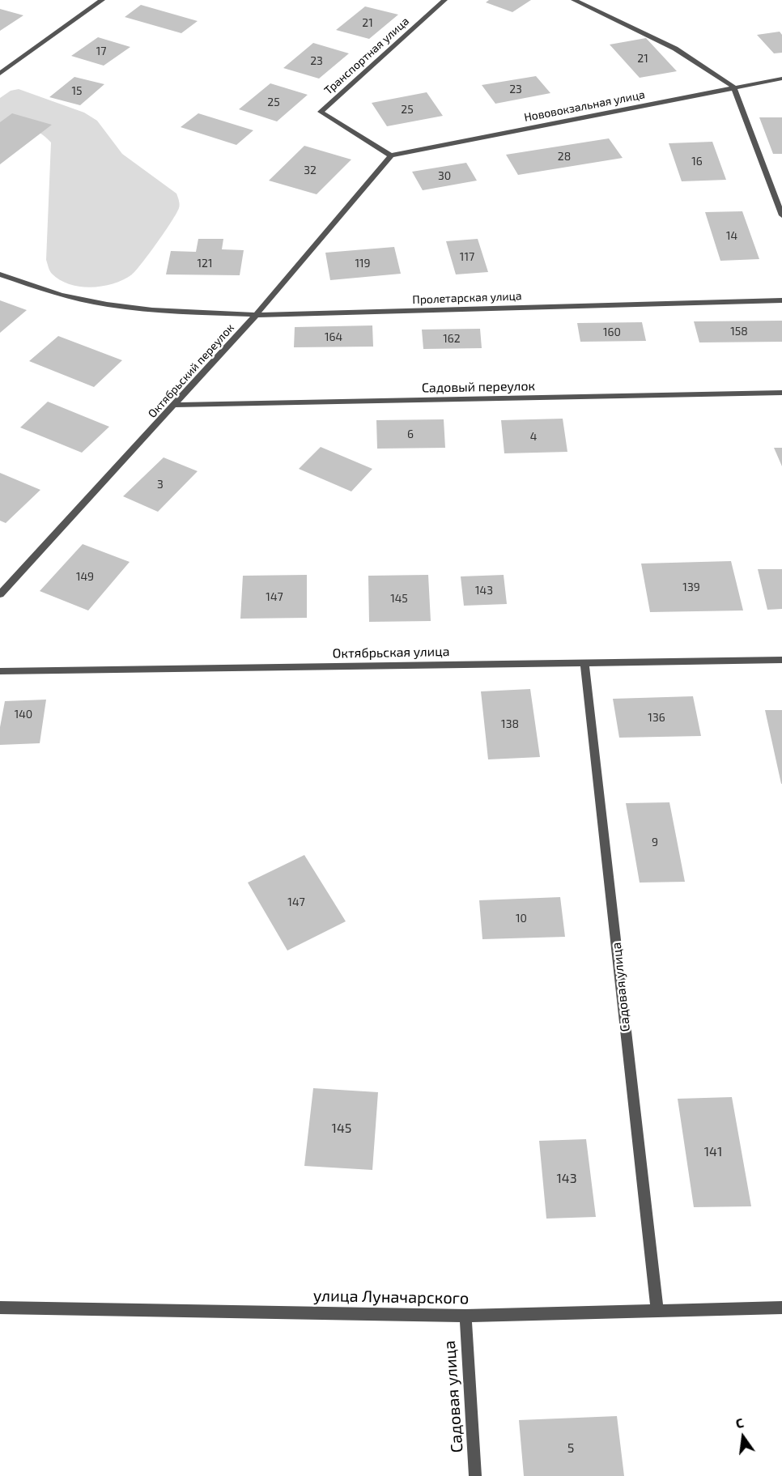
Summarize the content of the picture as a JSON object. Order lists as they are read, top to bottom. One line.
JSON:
{"streets":{"street":["Транспортная улица","Нововокзальная улица","Пролетарская улица","Октябрьский переулок","Садовый переулок","Октябрьская улица","Садовая улица","улица Луначарского"]},"crossings":[["Транспортная улица","Нововокзальная улица"],["Транспортная улица","Октябрьский переулок"],["Нововокзальная улица","Октябрьский переулок"],["Пролетарская улица","Октябрьский переулок"],["Октябрьский переулок","Садовый переулок"],["Октябрьская улица","Садовая улица"],["Садовая улица","улица Луначарского"]],"house_numbers":["21","17","21","23","23","15","25","25","28","16","32","30","14","117","121","119","158","160","164","162","6","4","3","149","139","143","147","145","140","136","138","9","147","10","145","141","143","5"],"north":"top"}
